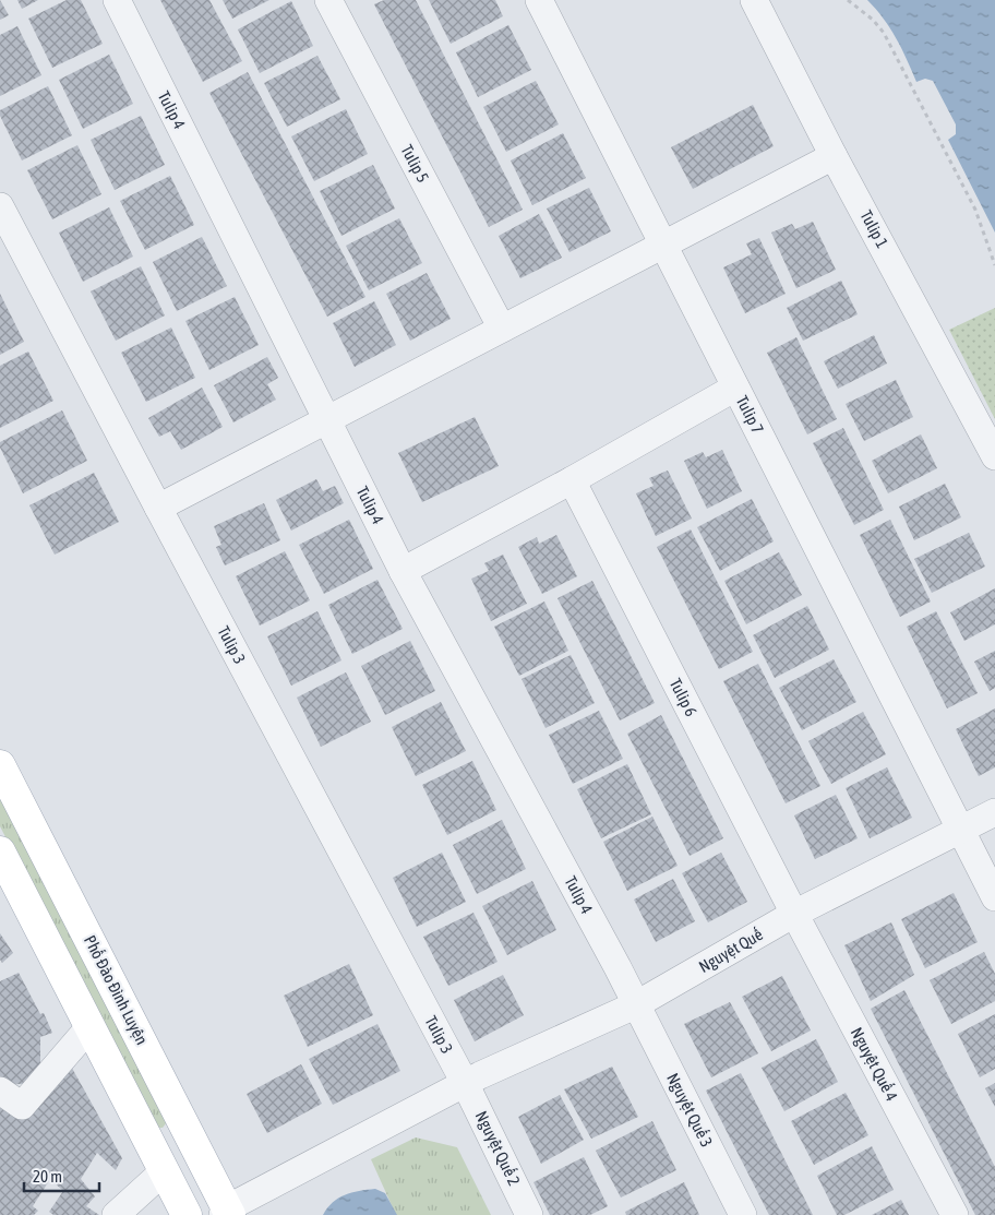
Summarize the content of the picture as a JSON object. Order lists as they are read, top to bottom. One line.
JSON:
{"streets":{"main road":["Phố Đào Đình Luyện"],"street":["Tulip 4","Tulip 5","Tulip 1","Tulip 7","Tulip 3","Tulip 6","Nguyệt Quế","Nguyệt Quế 4","Nguyệt Quế 3","Nguyệt Quế 2"]},"crossings":[["Tulip 4","Nguyệt Quế"],["Tulip 4","Nguyệt Quế 3"],["Tulip 7","Nguyệt Quế"],["Tulip 3","Nguyệt Quế"],["Tulip 3","Nguyệt Quế 2"],["Tulip 6","Nguyệt Quế"],["Tulip 6","Nguyệt Quế 4"],["Nguyệt Quế","Phố Đào Đình Luyện"],["Nguyệt Quế","Nguyệt Quế 4"],["Nguyệt Quế","Nguyệt Quế 3"],["Nguyệt Quế","Nguyệt Quế 2"]],"scale_bar":"20 m"}
